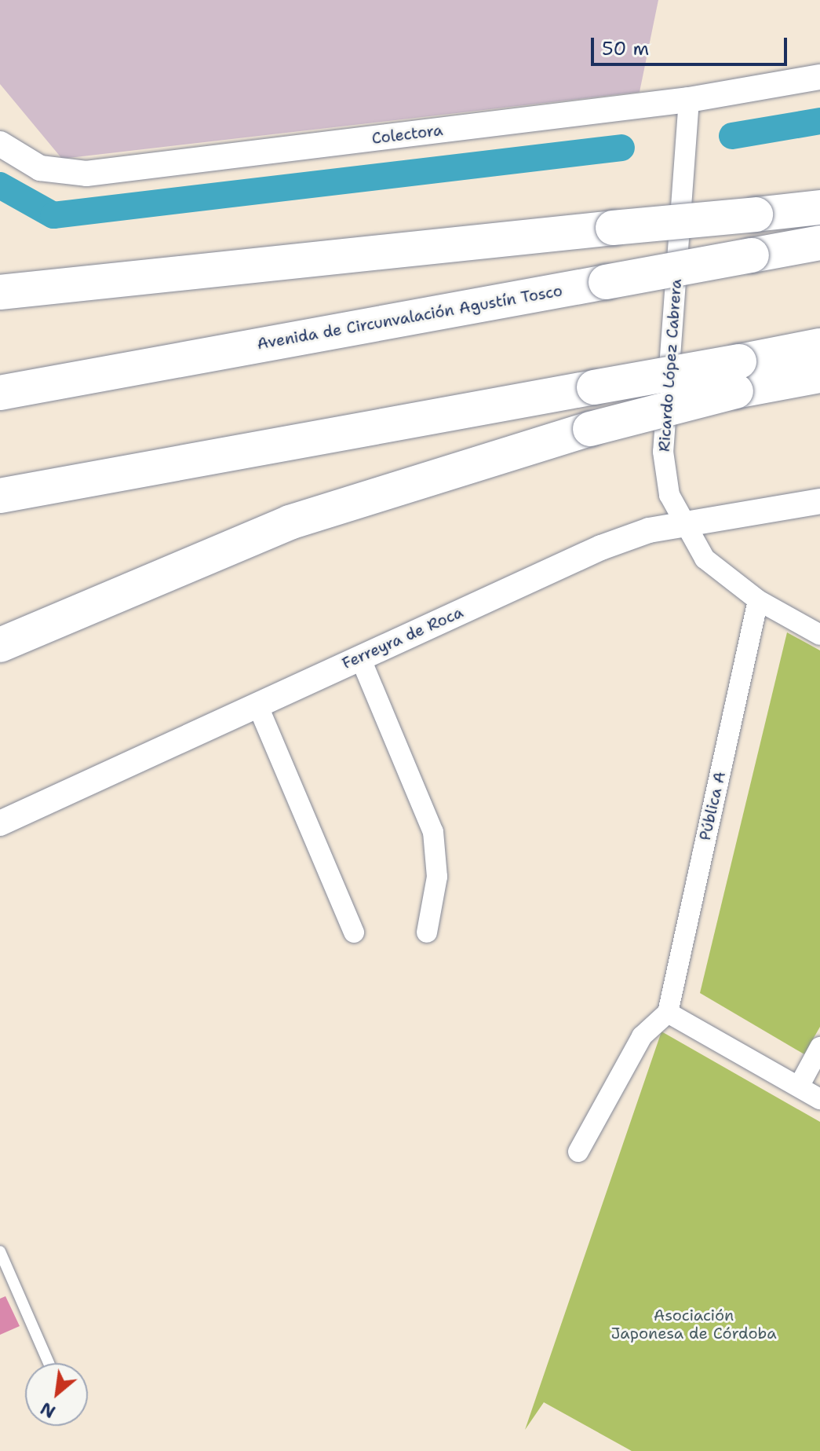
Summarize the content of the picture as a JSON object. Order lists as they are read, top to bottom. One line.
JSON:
{"streets":{"highway":["Avenida de Circunvalación Agustín Tosco"],"street":["Colectora","Ricardo López Cabrera","Ferreyra de Roca","Pública A"]},"crossings":[["Colectora","Ricardo López Cabrera"],["Ricardo López Cabrera","Ferreyra de Roca"],["Ricardo López Cabrera","Pública A"]],"parks":["Asociación Japonesa de Córdoba"],"scale_bar":"50 m","north":"bottom left"}
